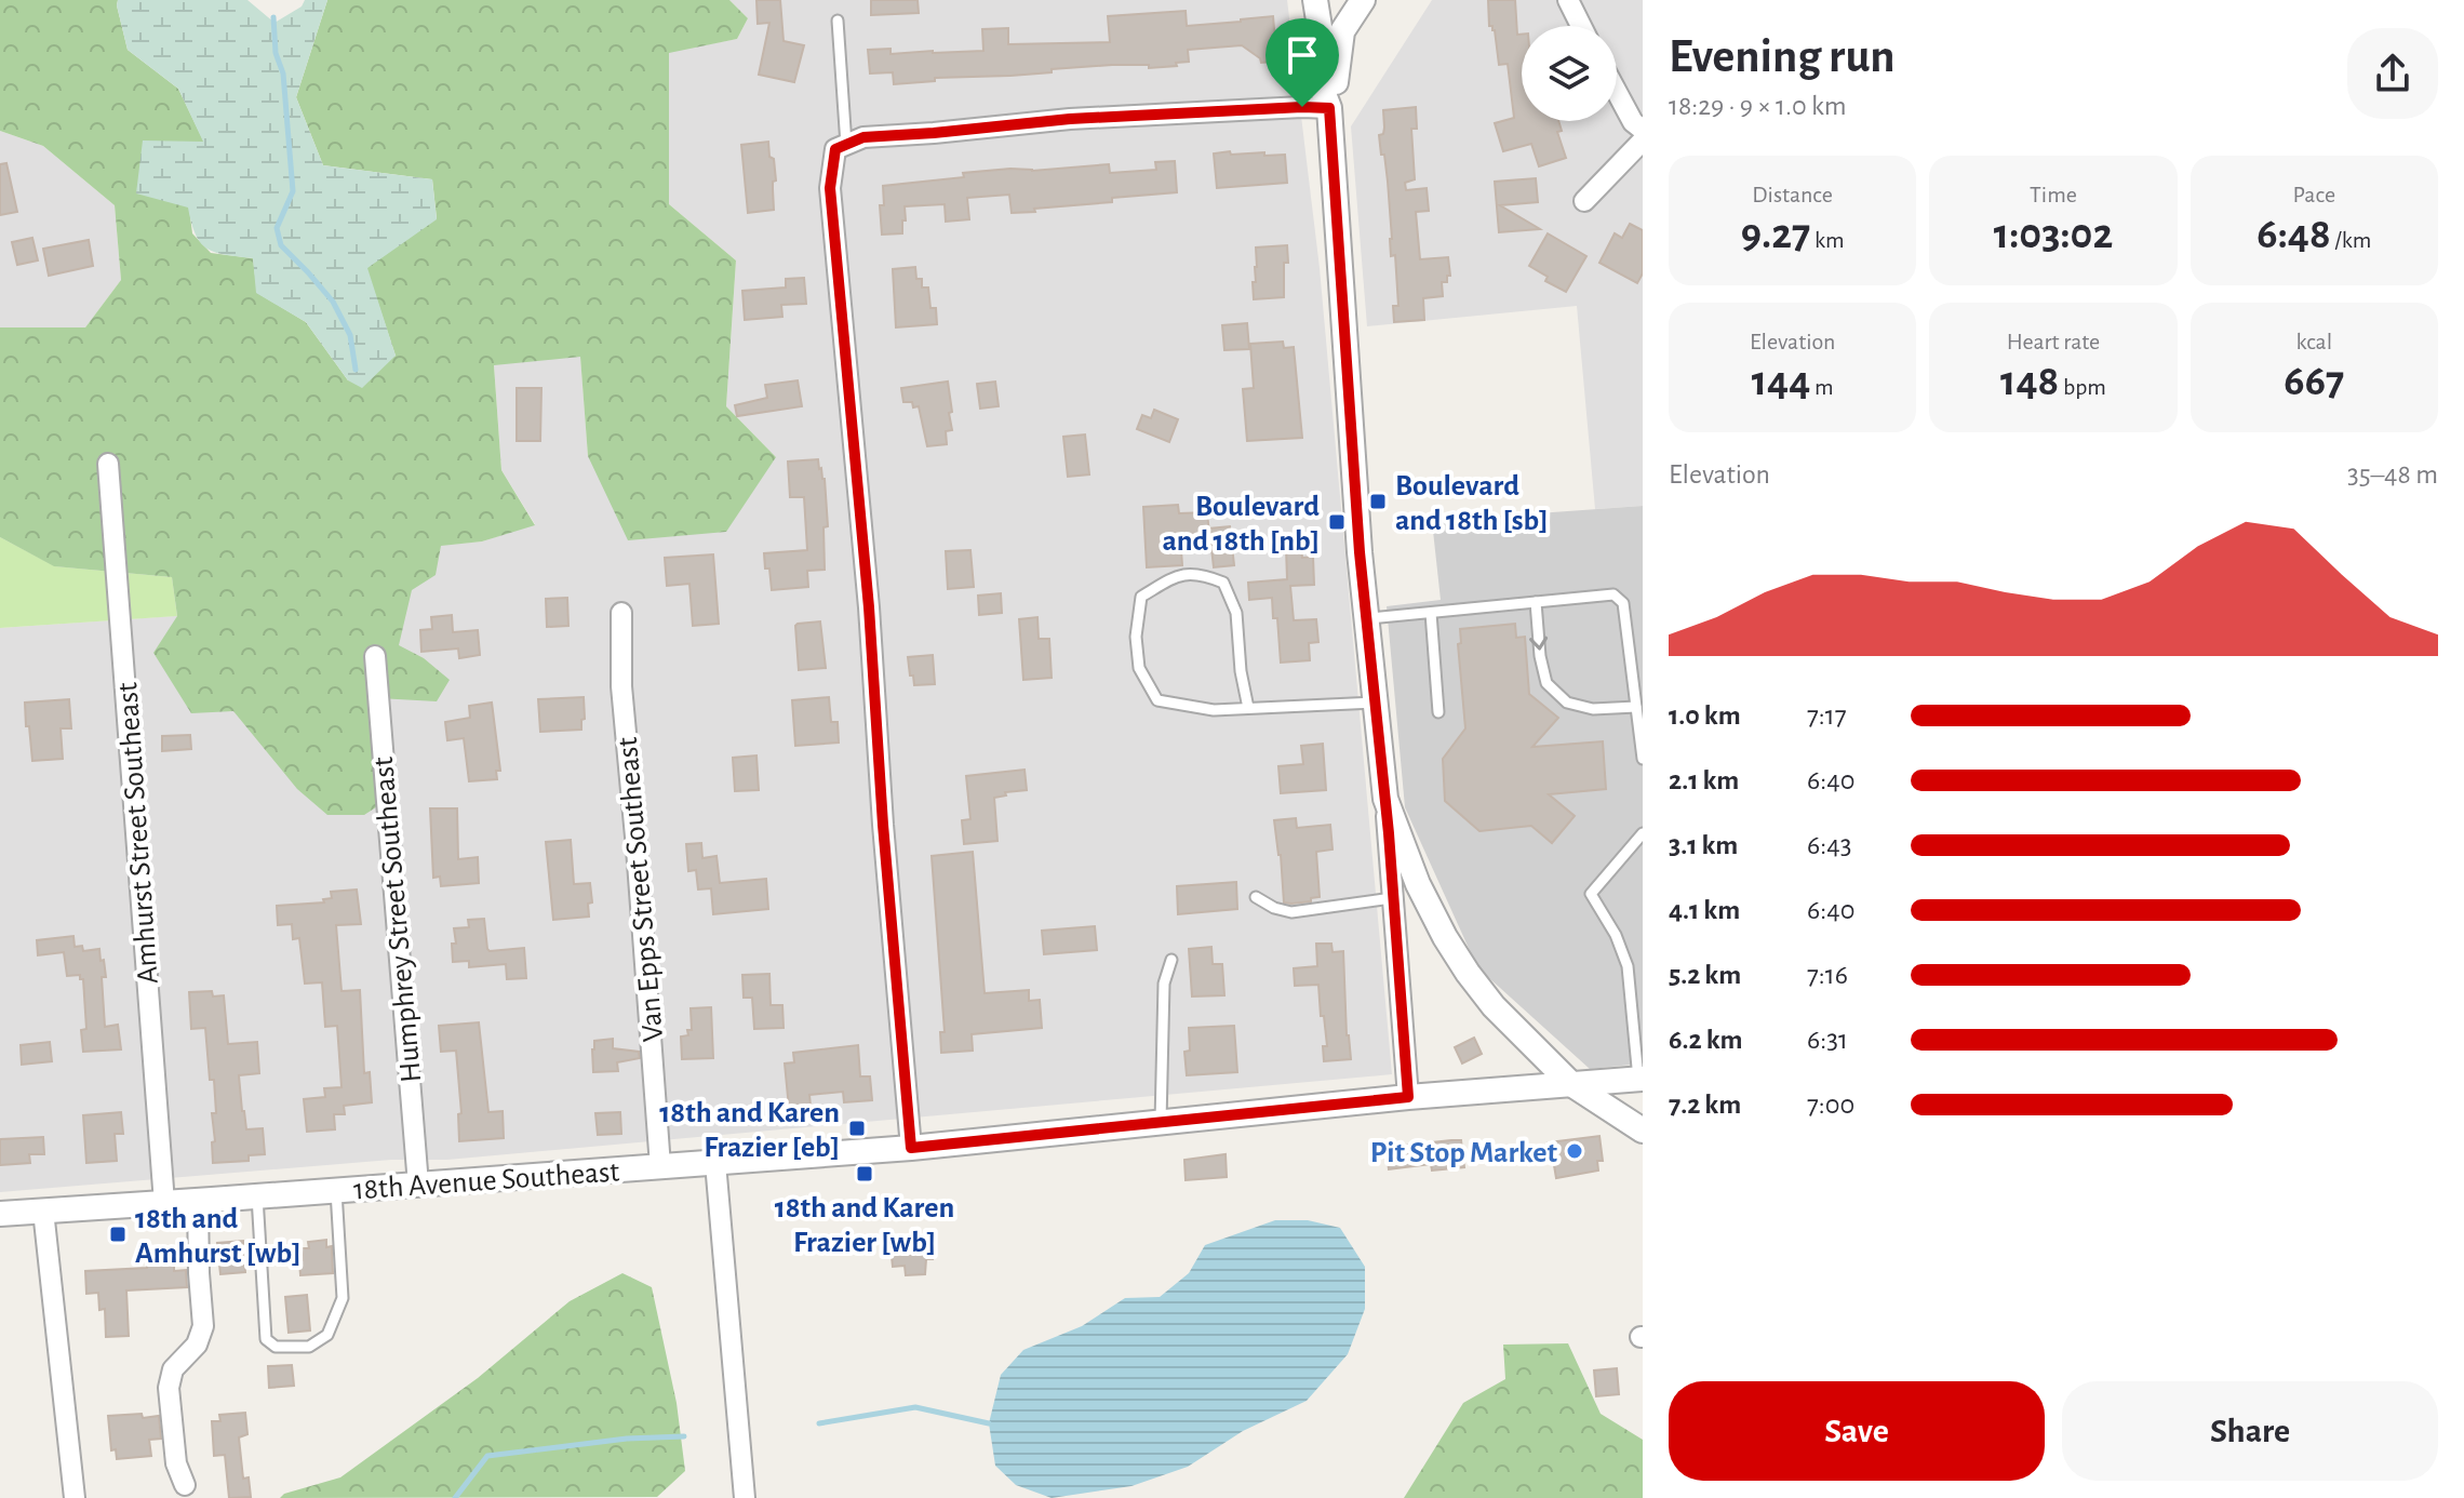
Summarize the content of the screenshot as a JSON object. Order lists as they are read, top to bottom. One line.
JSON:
{"streets":{"street":["Amhurst Street Southeast","Van Epps Street Southeast","Humphrey Street Southeast","18th Avenue Southeast"]},"crossings":[["Amhurst Street Southeast","18th Avenue Southeast"],["Van Epps Street Southeast","18th Avenue Southeast"],["Humphrey Street Southeast","18th Avenue Southeast"]],"places":{"transit":["Boulevard and 18th [sb]","Boulevard and 18th [nb]","18th and Karen Frazier [eb]","18th and Karen Frazier [wb]","18th and Amhurst [wb]"],"other":["Pit Stop Market"]},"page":{"heading":["Evening run","18:29 · 9 × 1.0 km"],"stats":[["Distance","9.27 km"],["Time","1:03:02"],["Pace","6:48 /km"],["Elevation","144 m"],["Heart rate","148 bpm"],["kcal","667"]],"chart":["Elevation","35–48 m"],"list":[{"name":"1.0 km","note":"7:17"},{"name":"2.1 km","note":"6:40"},{"name":"3.1 km","note":"6:43"},{"name":"4.1 km","note":"6:40"},{"name":"5.2 km","note":"7:16"},{"name":"6.2 km","note":"6:31"},{"name":"7.2 km","note":"7:00"}],"buttons":["Save","Share"]}}
